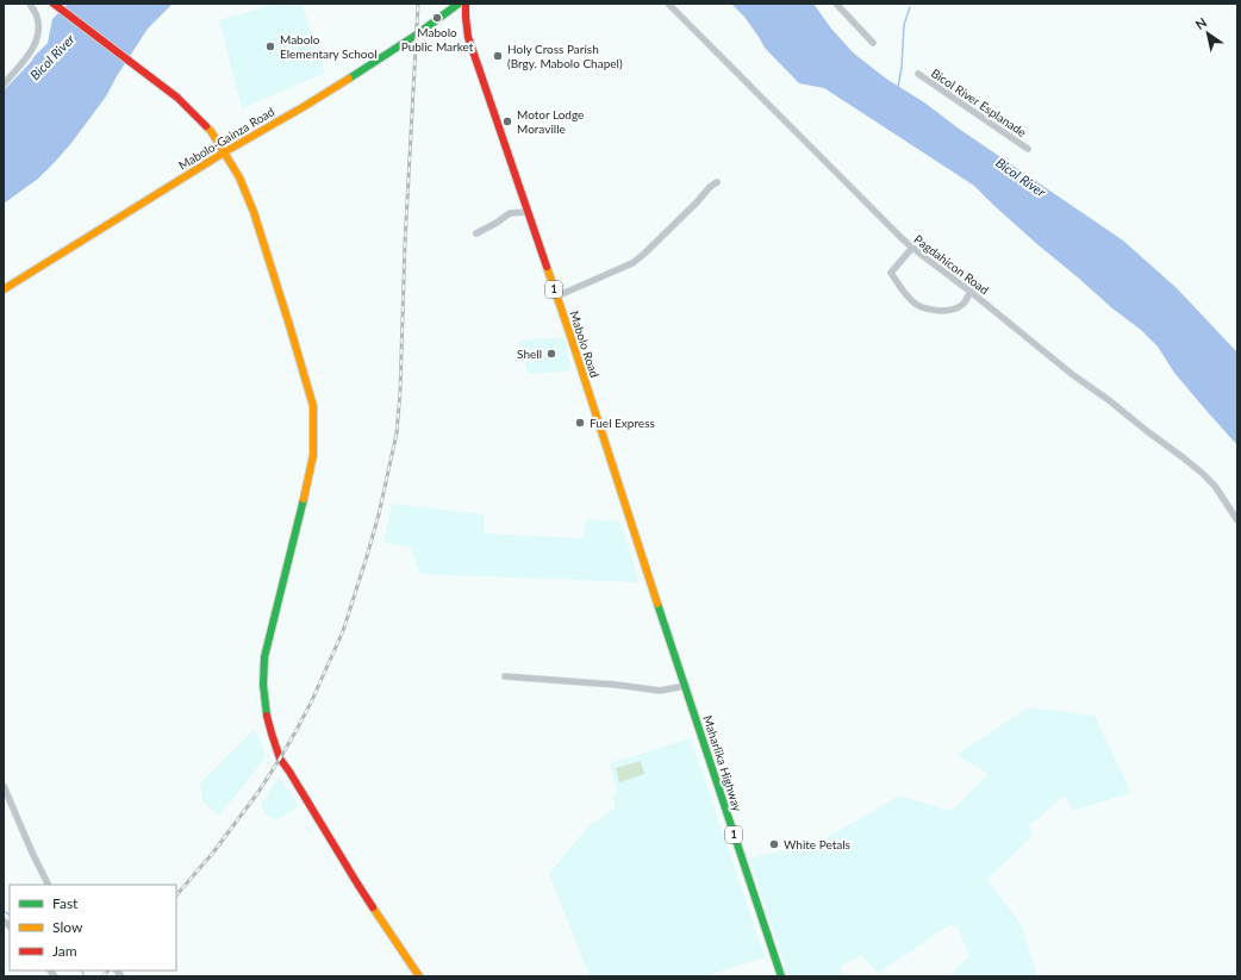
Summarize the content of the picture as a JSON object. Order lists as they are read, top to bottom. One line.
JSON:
{"streets":{"main road":["Mabolo-Gainza Road","1","Mabolo Road","Maharlika Highway"],"street":["Bicol River Esplanade","Pagdahicon Road"]},"crossings":[["Mabolo Road","Maharlika Highway"]],"water":["Bicol River"],"places":["Mabolo Public Market","Mabolo Elementary School","Holy Cross Parish (Brgy. Mabolo Chapel)","Motor Lodge Moraville","Shell","Fuel Express","White Petals"],"legend":["Fast","Slow","Jam"],"north":"top left"}
